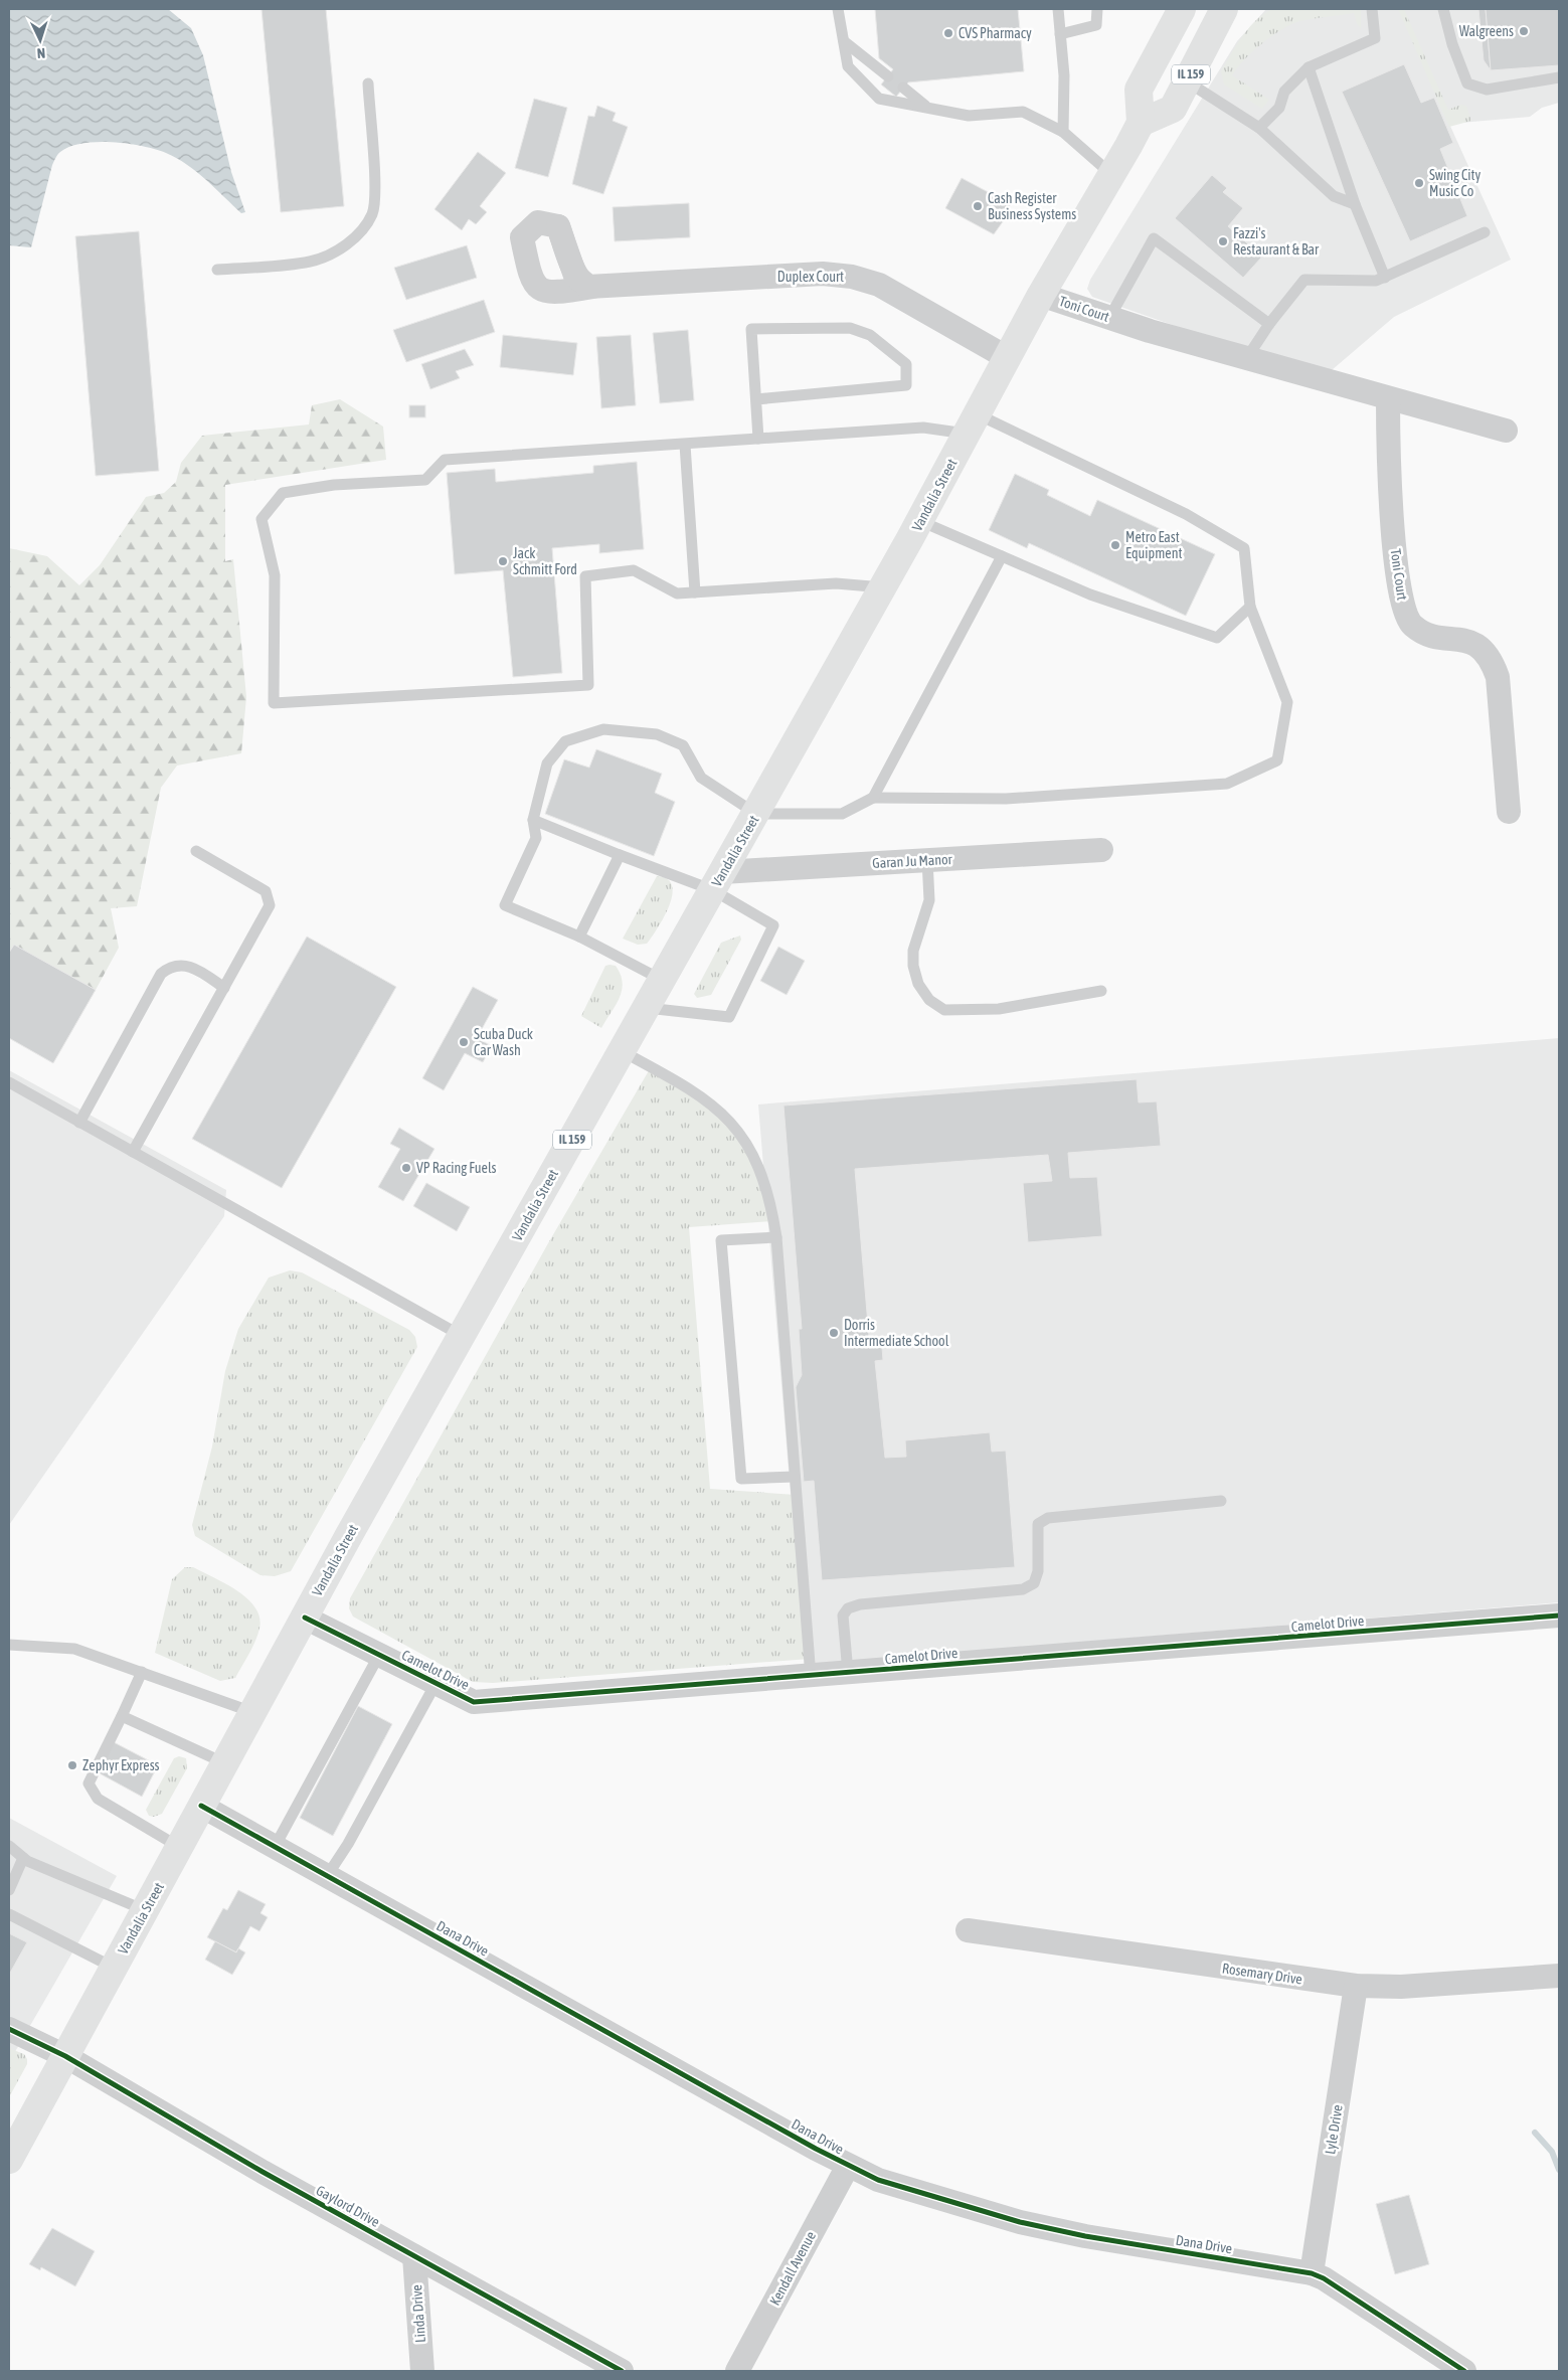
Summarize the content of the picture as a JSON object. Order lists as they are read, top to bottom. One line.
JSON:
{"streets":{"main road":["IL 159","Vandalia Street"],"street":["Duplex Court","Toni Court","Garan Ju Manor","Camelot Drive","Dana Drive","Rosemary Drive","Lyle Drive","Gaylord Drive","Kendall Avenue","Linda Drive"]},"crossings":[["IL 159","Vandalia Street"],["Duplex Court","Vandalia Street"],["Toni Court","Vandalia Street"],["Vandalia Street","Garan Ju Manor"],["Vandalia Street","Camelot Drive"],["Vandalia Street","Dana Drive"],["Vandalia Street","Gaylord Drive"],["Dana Drive","Lyle Drive"],["Dana Drive","Kendall Avenue"],["Rosemary Drive","Lyle Drive"],["Gaylord Drive","Linda Drive"]],"places":["Walgreens","CVS Pharmacy","Swing City Music Co","Cash Register Business Systems","Fazzi's Restaurant & Bar","Metro East Equipment","Jack Schmitt Ford","Scuba Duck Car Wash","VP Racing Fuels","Dorris Intermediate School","Zephyr Express"],"north":"bottom"}
